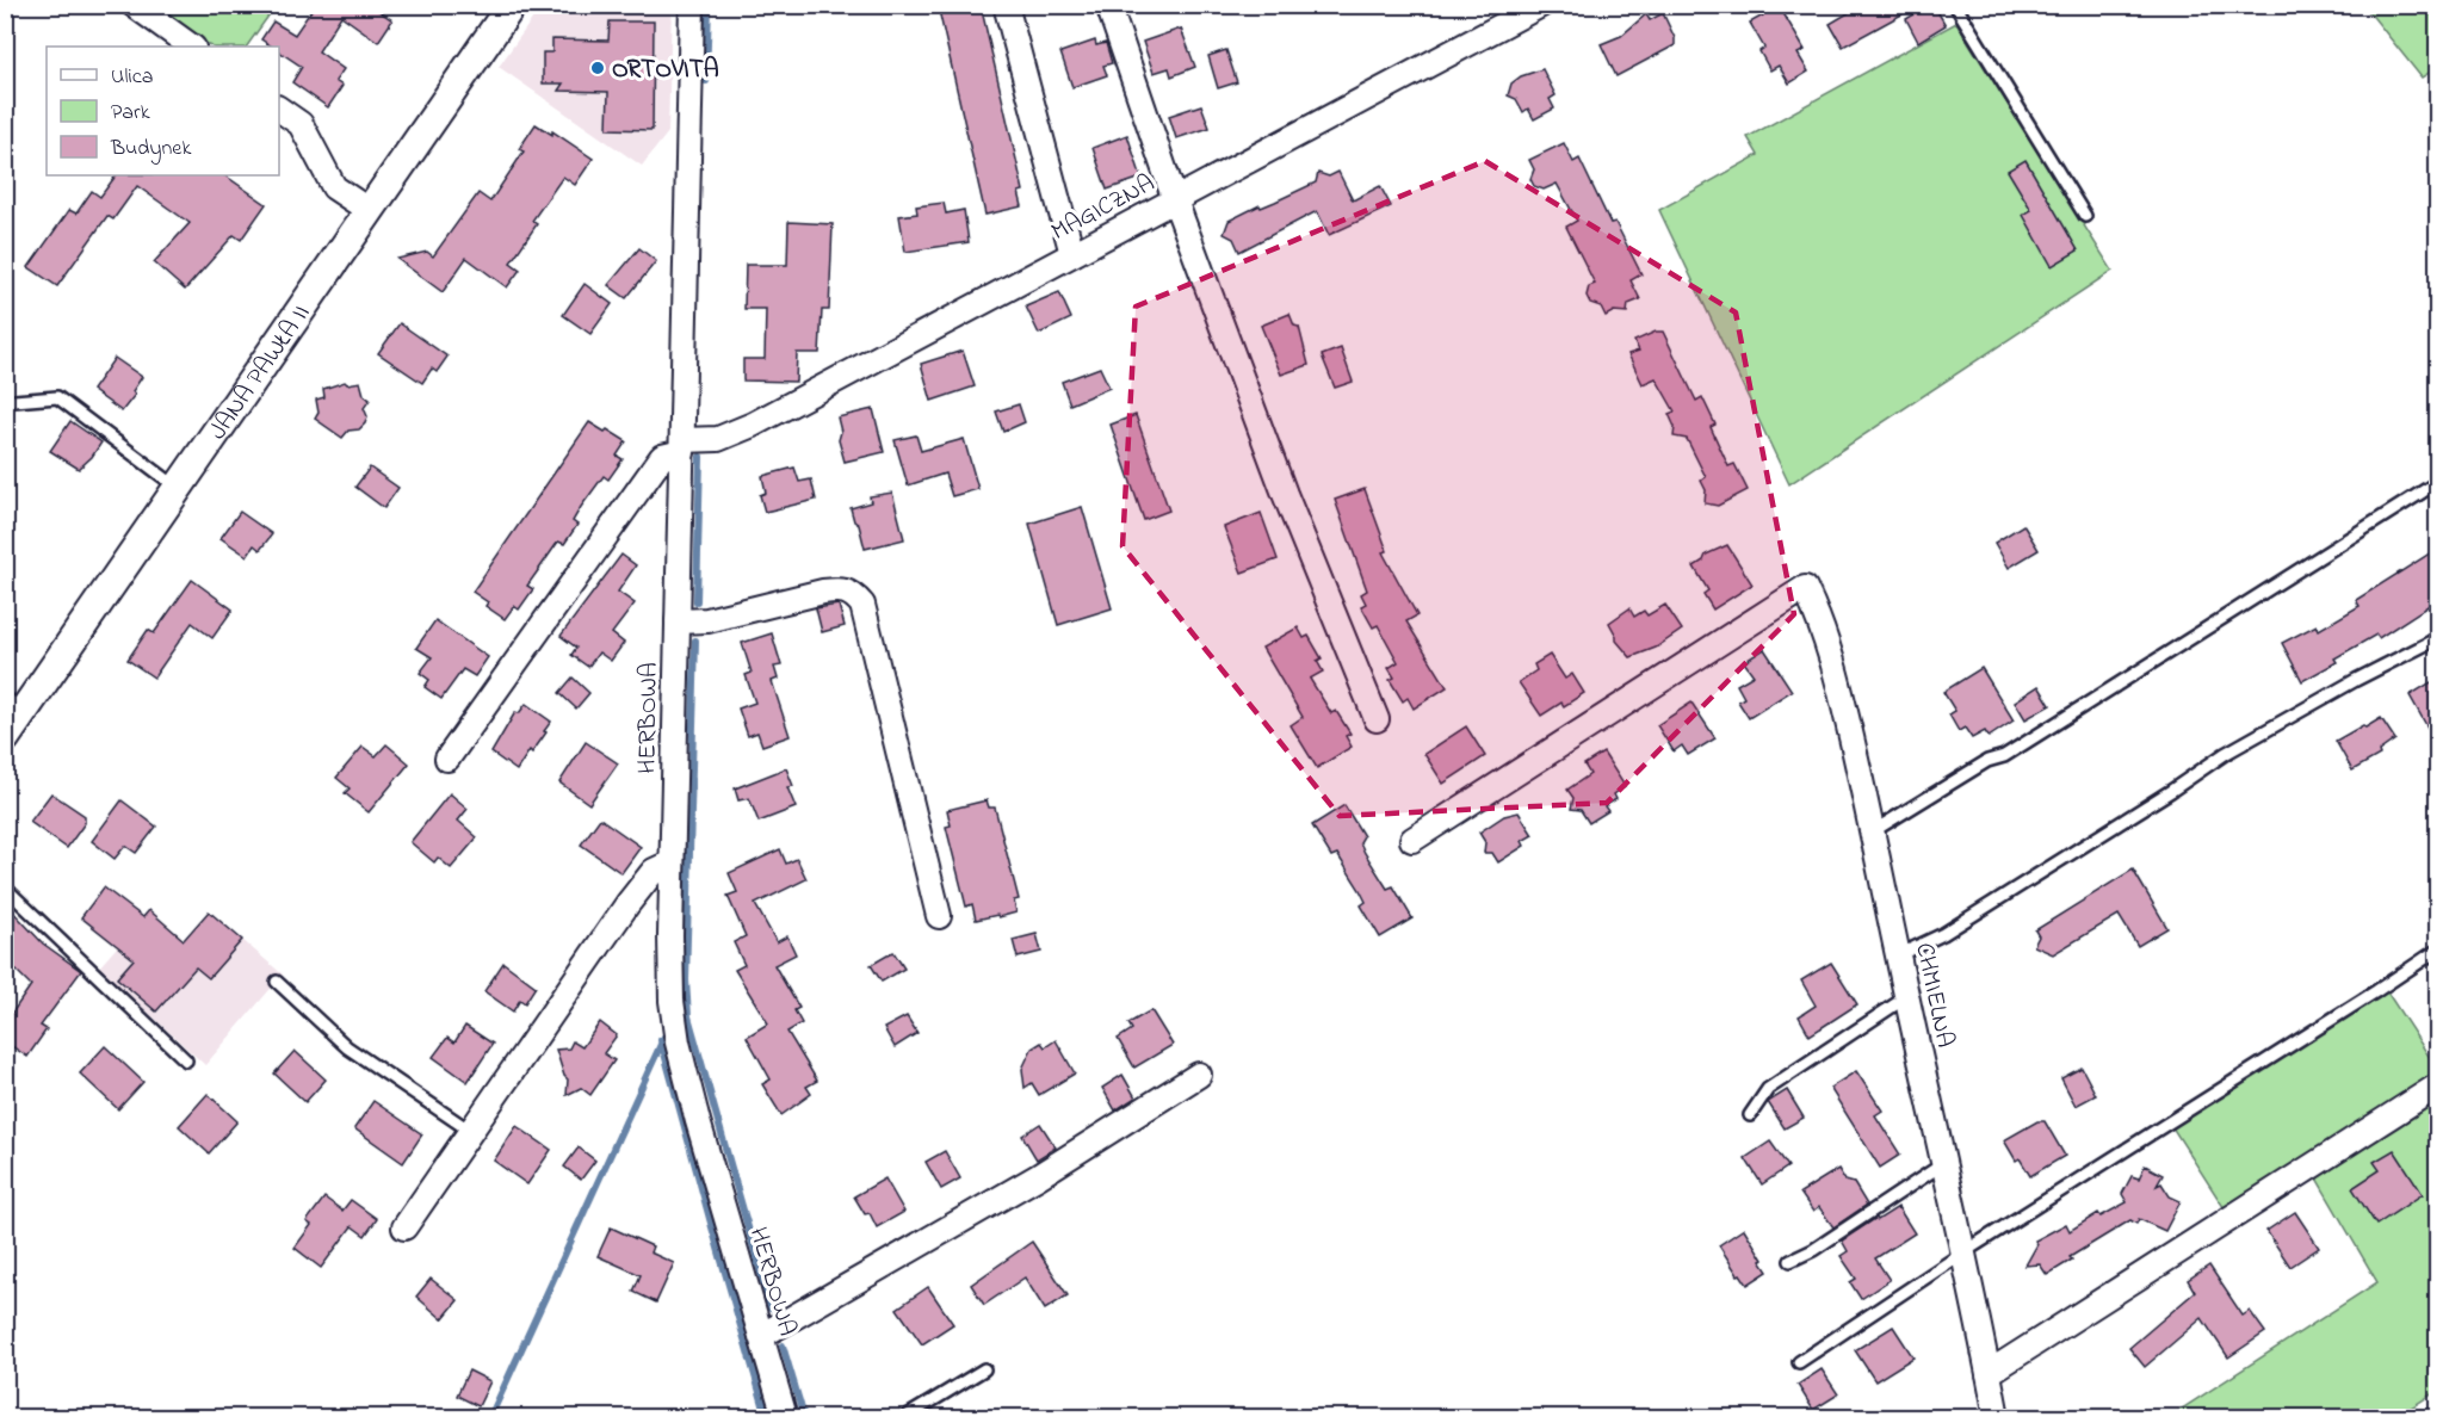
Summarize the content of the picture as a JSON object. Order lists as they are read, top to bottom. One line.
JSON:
{"streets":{"street":["MAGICZNA","JANA PAWŁA II","HERBOWA","CHMIELNA"]},"crossings":[["MAGICZNA","HERBOWA"]],"places":["ORTOVITA"],"legend":["Ulica","Park","Budynek"]}
